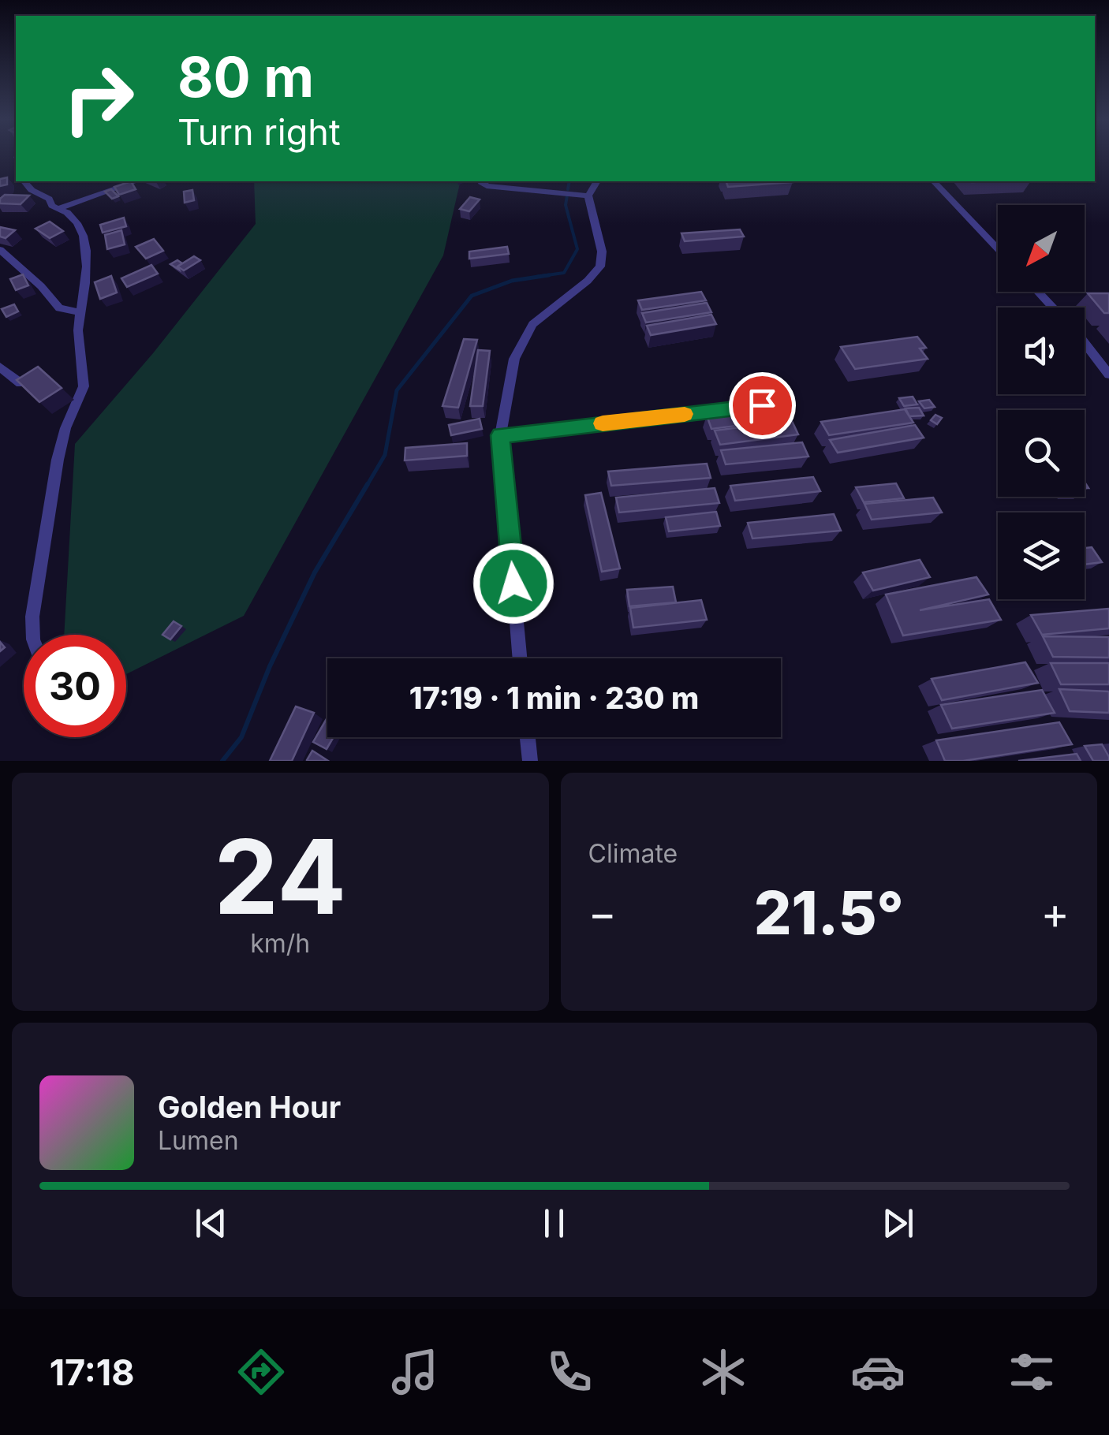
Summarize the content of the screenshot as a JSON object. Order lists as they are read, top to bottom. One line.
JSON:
{"north":"bottom left","page":{"turn":["80 m","Turn right"],"limit":"30","trip":"17:19 · 1 min · 230 m","tile":[["24","km/h"],"Climate"],"heat":["−","21.5°","+"],"song":["Golden Hour","Lumen"],"tabs":"17:18"}}
